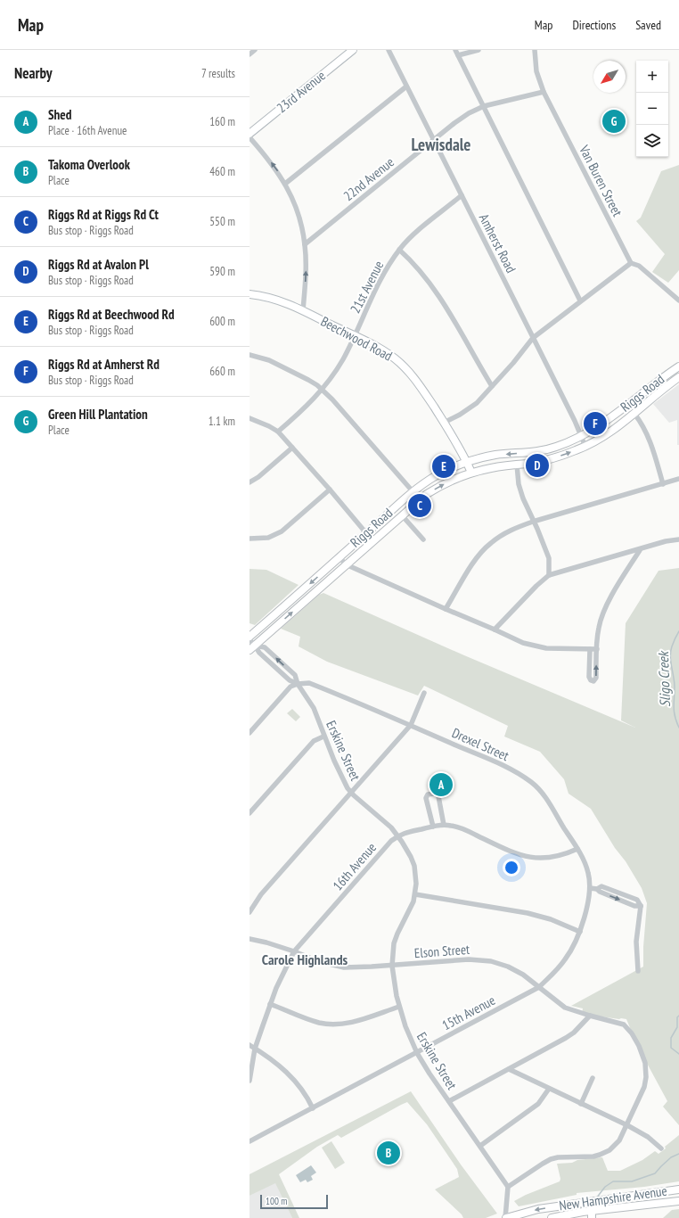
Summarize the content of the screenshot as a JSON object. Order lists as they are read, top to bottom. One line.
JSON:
{"streets":{"main road":["23rd Avenue","Beechwood Road","Riggs Road","New Hampshire Avenue"],"street":["22nd Avenue","Van Buren Street","Amherst Road","21st Avenue","Drexel Street","Erskine Street","16th Avenue","Elson Street","15th Avenue"]},"crossings":[["22nd Avenue","Van Buren Street"],["22nd Avenue","Amherst Road"],["Amherst Road","21st Avenue"],["Amherst Road","Riggs Road"],["21st Avenue","Beechwood Road"],["Beechwood Road","Riggs Road"],["Riggs Road","Drexel Street"],["Drexel Street","Erskine Street"],["Drexel Street","16th Avenue"],["Drexel Street","15th Avenue"],["Erskine Street","16th Avenue"],["Erskine Street","Elson Street"],["Erskine Street","15th Avenue"],["16th Avenue","Elson Street"],["Elson Street","15th Avenue"]],"districts":["Lewisdale","Carole Highlands"],"water":["Sligo Creek"],"scale_bar":"100 m","north":"bottom left","page":{"header":"Map","nav":["Map","Directions","Saved"],"heading":["Nearby","7 results"],"map_buttons":["+","−"],"list":[{"mark":"A","name":"Shed","note":"Place · 16th Avenue","value":"160 m"},{"mark":"B","name":"Takoma Overlook","note":"Place","value":"460 m"},{"mark":"C","name":"Riggs Rd at Riggs Rd Ct","note":"Bus stop · Riggs Road","value":"550 m"},{"mark":"D","name":"Riggs Rd at Avalon Pl","note":"Bus stop · Riggs Road","value":"590 m"},{"mark":"E","name":"Riggs Rd at Beechwood Rd","note":"Bus stop · Riggs Road","value":"600 m"},{"mark":"F","name":"Riggs Rd at Amherst Rd","note":"Bus stop · Riggs Road","value":"660 m"},{"mark":"G","name":"Green Hill Plantation","note":"Place","value":"1.1 km"}],"pins":["G","F","D","E","C","A","B"],"scale":"100 m"}}
